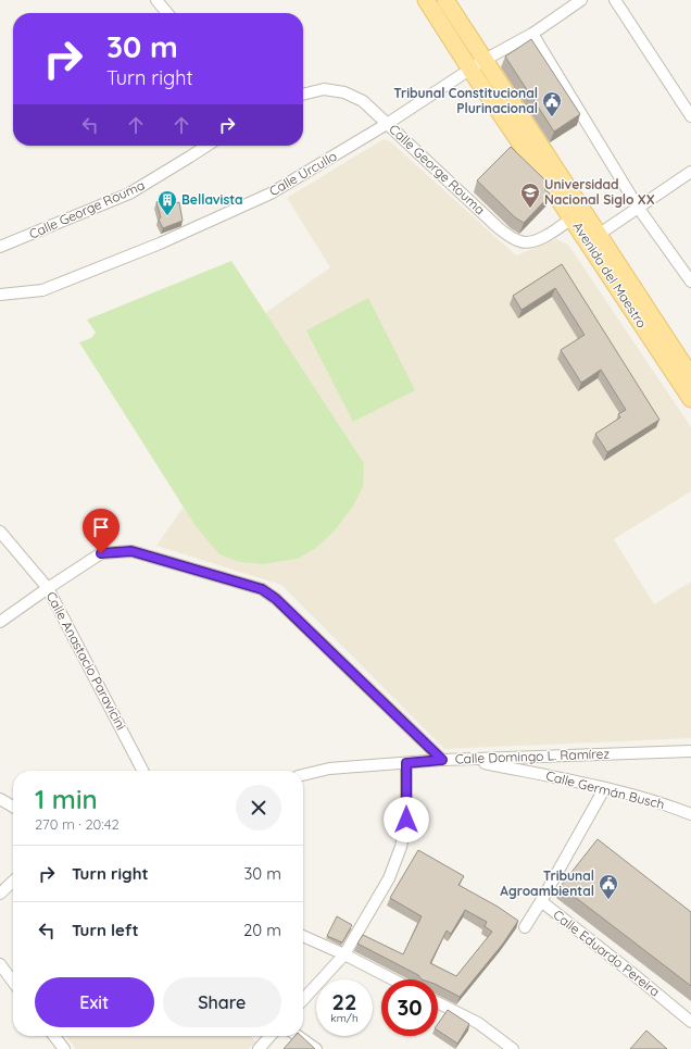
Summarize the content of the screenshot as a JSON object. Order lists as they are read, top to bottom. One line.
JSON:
{"streets":{"main road":["Avenida del Maestro"],"street":["Calle George Rouma","Calle Urcullo","Calle Anastacio Paravicini","Calle Domingo L. Ramírez","Calle Germán Busch","Calle Eduardo Pereira"]},"crossings":[["Calle George Rouma","Calle Urcullo"],["Calle George Rouma","Avenida del Maestro"],["Calle Urcullo","Avenida del Maestro"],["Calle Domingo L. Ramírez","Calle Germán Busch"],["Calle Germán Busch","Calle Eduardo Pereira"]],"places":{"public building":["Tribunal Constitucional Plurinacional","Tribunal Agroambiental"],"school or university":["Universidad Nacional Siglo XX"],"building":["Bellavista"]},"page":{"turn":["30 m","Turn right"],"heading":["1 min","270 m · 20:42"],"list":[{"name":"Turn right","value":"30 m"},{"name":"Turn left","value":"20 m"}],"buttons":["Exit","Share"],"speed":"22 km/h","limit":"30"}}
